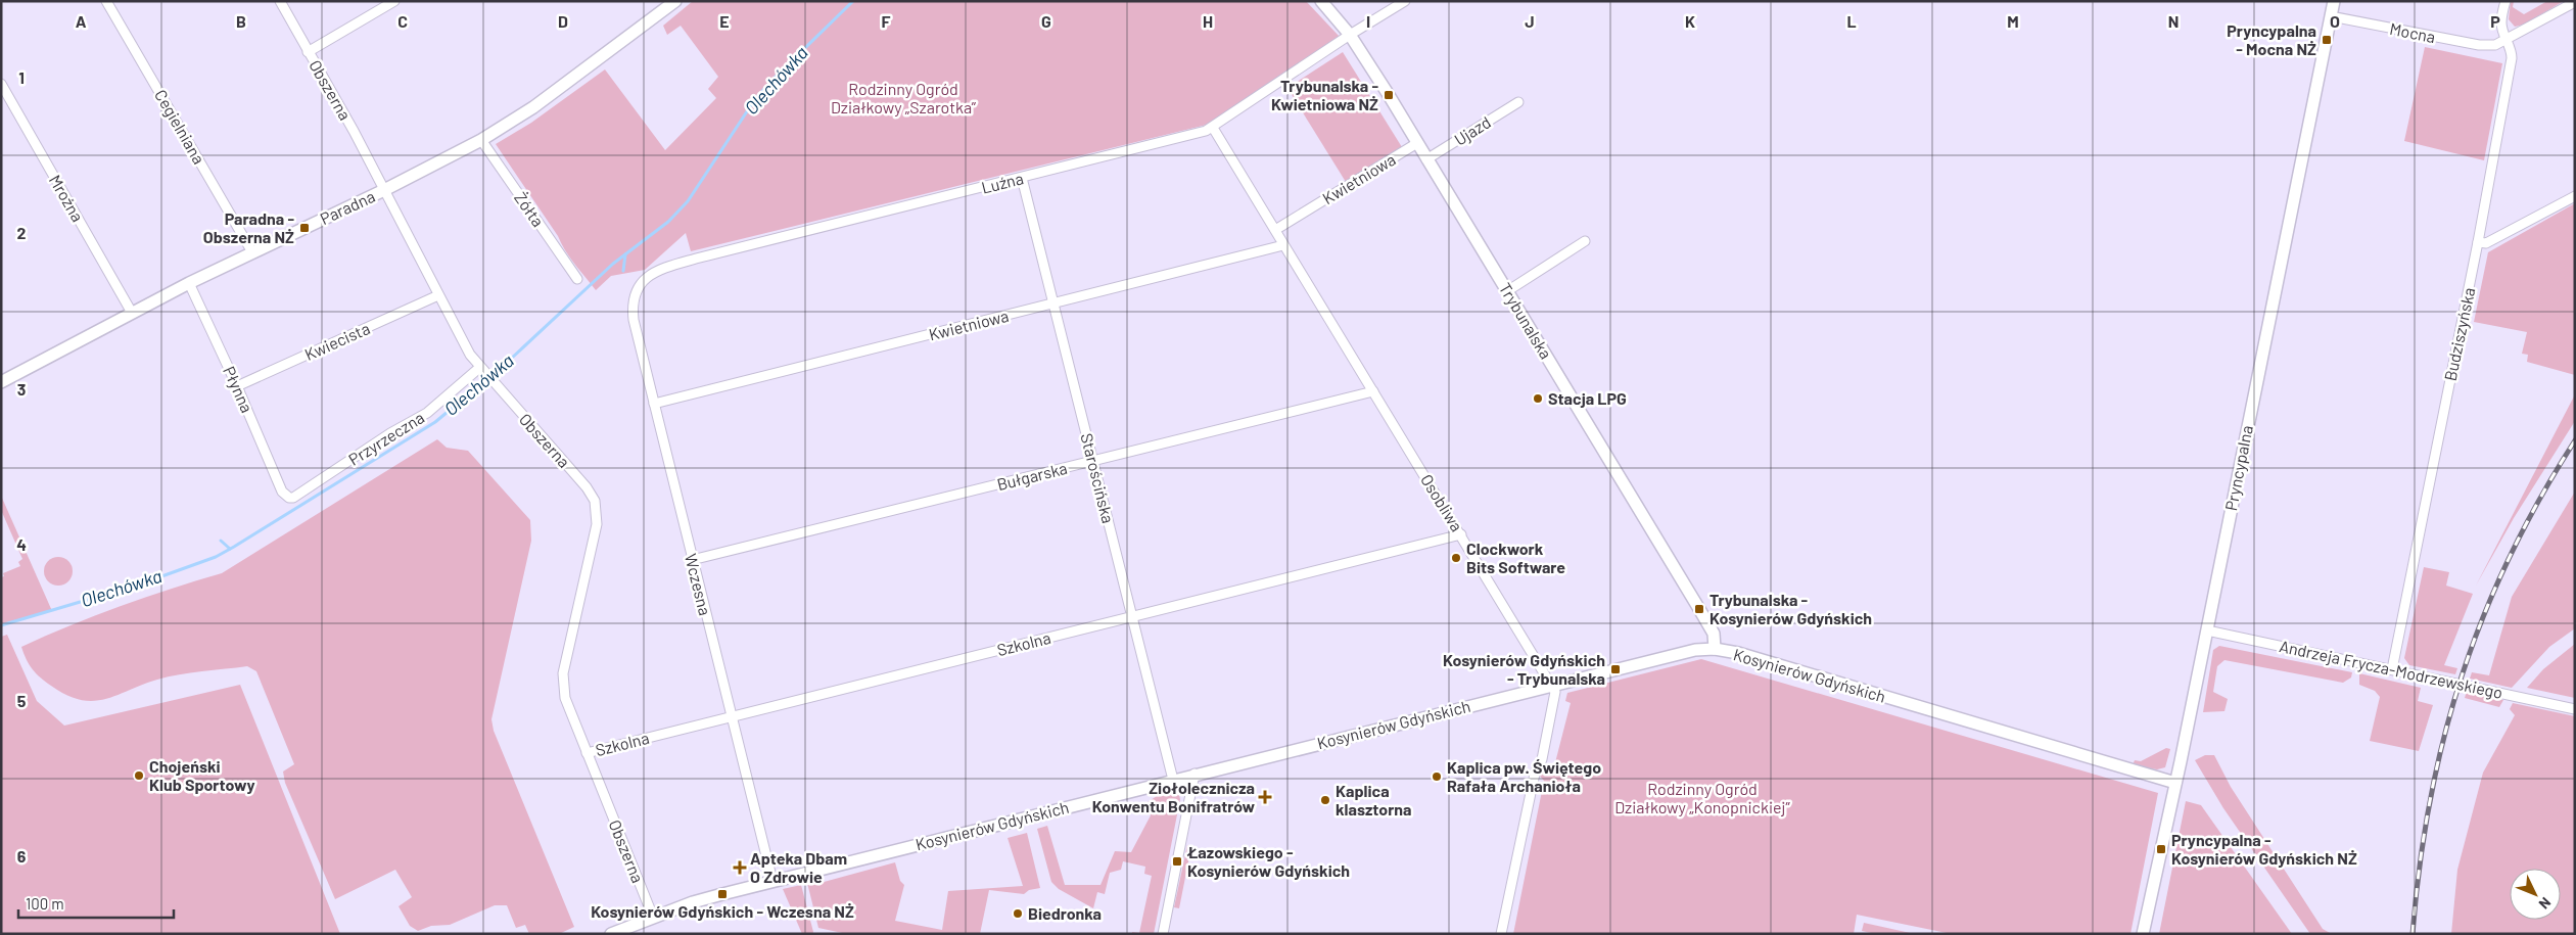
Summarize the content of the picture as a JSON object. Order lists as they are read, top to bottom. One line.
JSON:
{"streets":{"street":["Mocna","Obszerna","Cegielniana","Ujazd","Kwietniowa","Luźna","Mroźna","Paradna","Żółta","Trybunalska","Budziszyńska","Kwiecista","Płynna","Przyrzeczna","Pryncypalna","Bułgarska","Starościńska","Osobliwa","Wczesna","Szkolna","Andrzeja Frycza-Modrzewskiego","Kosynierów Gdyńskich"]},"crossings":[["Mocna","Budziszyńska"],["Mocna","Pryncypalna"],["Obszerna","Paradna"],["Obszerna","Kwiecista"],["Obszerna","Przyrzeczna"],["Obszerna","Szkolna"],["Obszerna","Kosynierów Gdyńskich"],["Cegielniana","Paradna"],["Ujazd","Trybunalska"],["Kwietniowa","Trybunalska"],["Kwietniowa","Starościńska"],["Kwietniowa","Osobliwa"],["Kwietniowa","Wczesna"],["Luźna","Trybunalska"],["Luźna","Starościńska"],["Luźna","Osobliwa"],["Luźna","Wczesna"],["Mroźna","Paradna"],["Paradna","Żółta"],["Paradna","Płynna"],["Trybunalska","Kosynierów Gdyńskich"],["Budziszyńska","Andrzeja Frycza-Modrzewskiego"],["Kwiecista","Płynna"],["Płynna","Przyrzeczna"],["Pryncypalna","Andrzeja Frycza-Modrzewskiego"],["Pryncypalna","Kosynierów Gdyńskich"],["Bułgarska","Starościńska"],["Bułgarska","Osobliwa"],["Bułgarska","Wczesna"],["Starościńska","Szkolna"],["Starościńska","Kosynierów Gdyńskich"],["Osobliwa","Szkolna"],["Osobliwa","Kosynierów Gdyńskich"],["Wczesna","Szkolna"],["Wczesna","Kosynierów Gdyńskich"]],"water":["Olechówka"],"parks":["Rodzinny Ogród Działkowy „Szarotka”","Rodzinny Ogród Działkowy „Konopnickiej”"],"places":{"transit":["Pryncypalna - Mocna NŻ","Trybunalska - Kwietniowa NŻ","Paradna - Obszerna NŻ","Trybunalska - Kosynierów Gdyńskich","Kosynierów Gdyńskich - Trybunalska","Pryncypalna - Kosynierów Gdyńskich NŻ","Łazowskiego - Kosynierów Gdyńskich","Kosynierów Gdyńskich - Wczesna NŻ"],"other":["Stacja LPG","Clockwork Bits Software","Chojeński Klub Sportowy","Kaplica pw. Świętego Rafała Archanioła","Kaplica klasztorna","Biedronka"],"health":["Ziołolecznicza Konwentu Bonifratrów","Apteka Dbam O Zdrowie"]},"scale_bar":"100 m","north":"bottom right","grid":{"columns":["A","B","C","D","E","F","G","H","I","J","K","L","M","N","O","P"],"rows":["1","2","3","4","5","6"]}}
